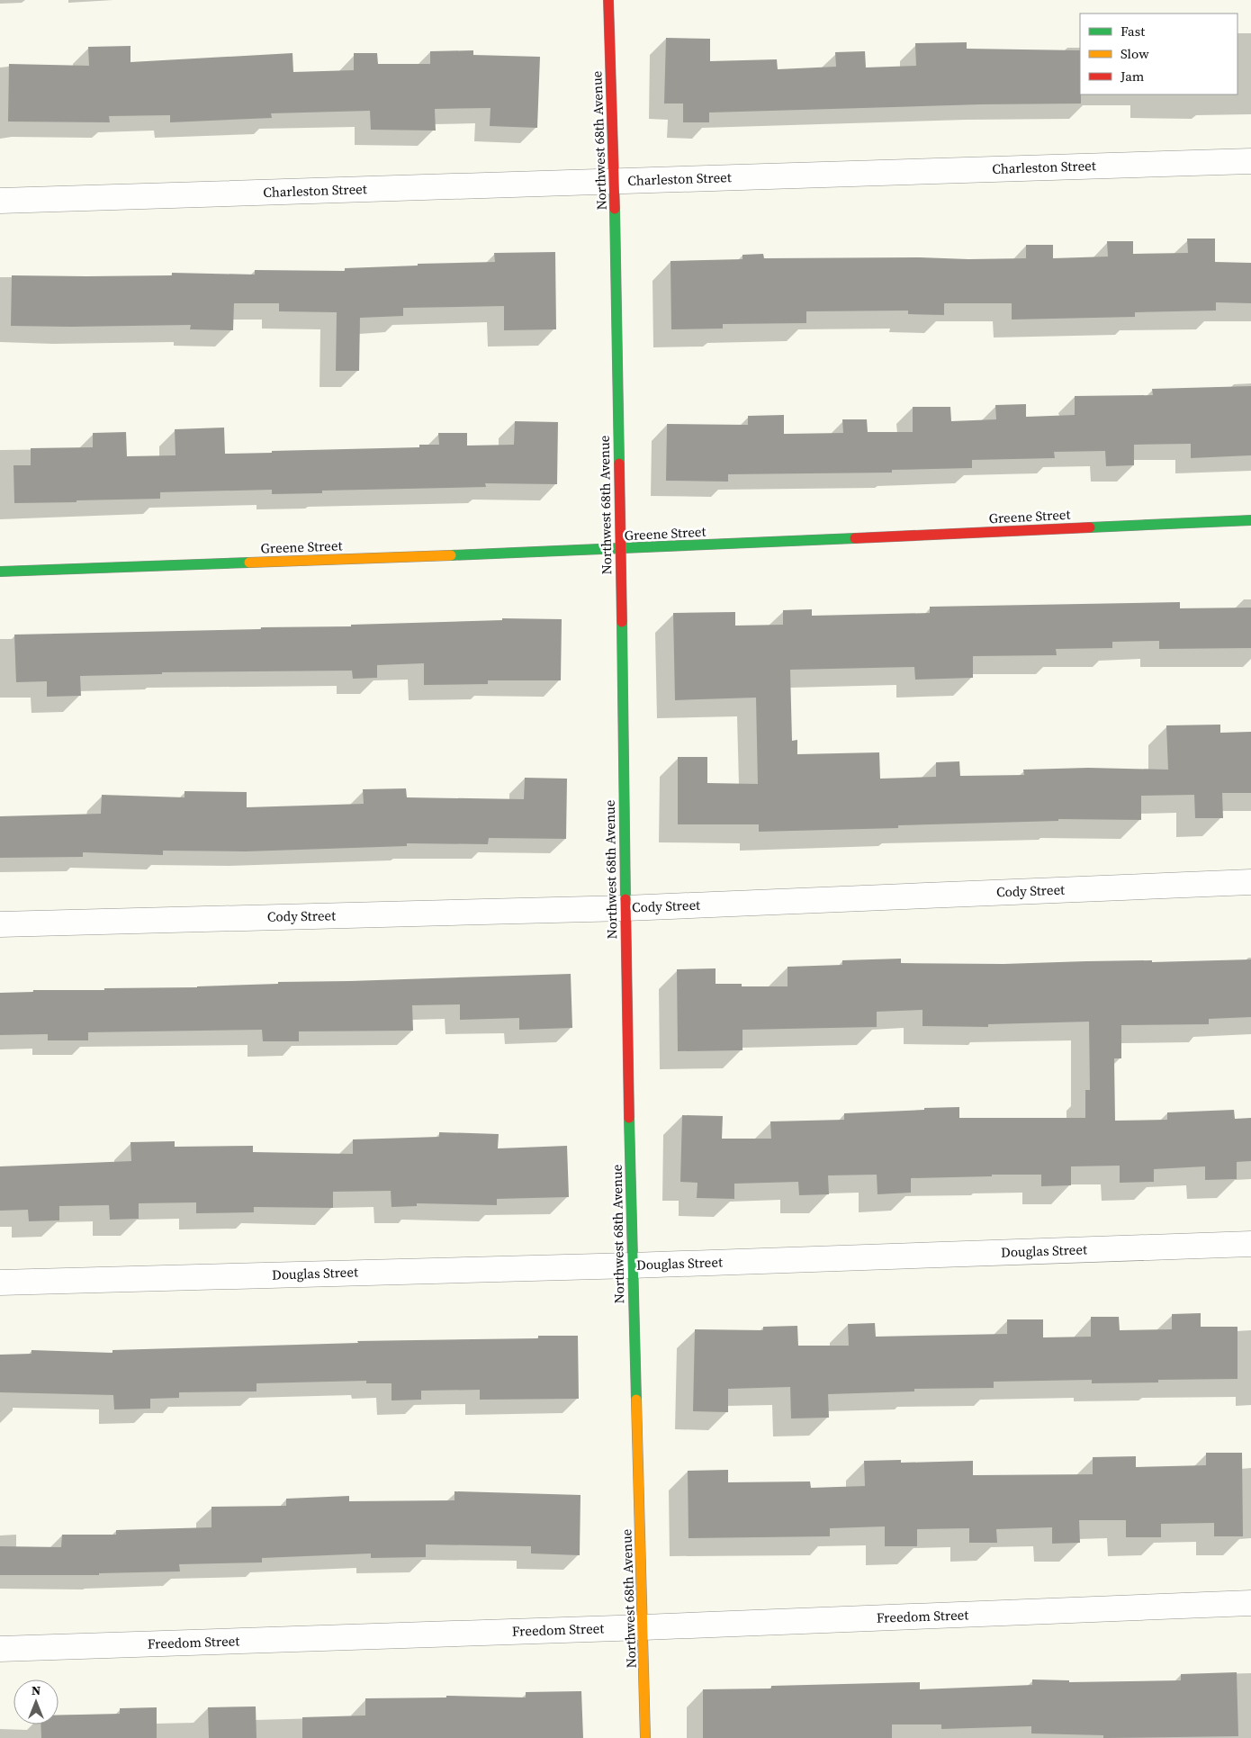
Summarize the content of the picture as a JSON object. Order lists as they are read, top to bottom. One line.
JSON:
{"streets":{"street":["Northwest 68th Avenue","Charleston Street","Greene Street","Cody Street","Douglas Street","Freedom Street"]},"crossings":[["Northwest 68th Avenue","Charleston Street"],["Northwest 68th Avenue","Greene Street"],["Northwest 68th Avenue","Cody Street"],["Northwest 68th Avenue","Douglas Street"],["Northwest 68th Avenue","Freedom Street"]],"legend":["Fast","Slow","Jam"],"north":"top"}
